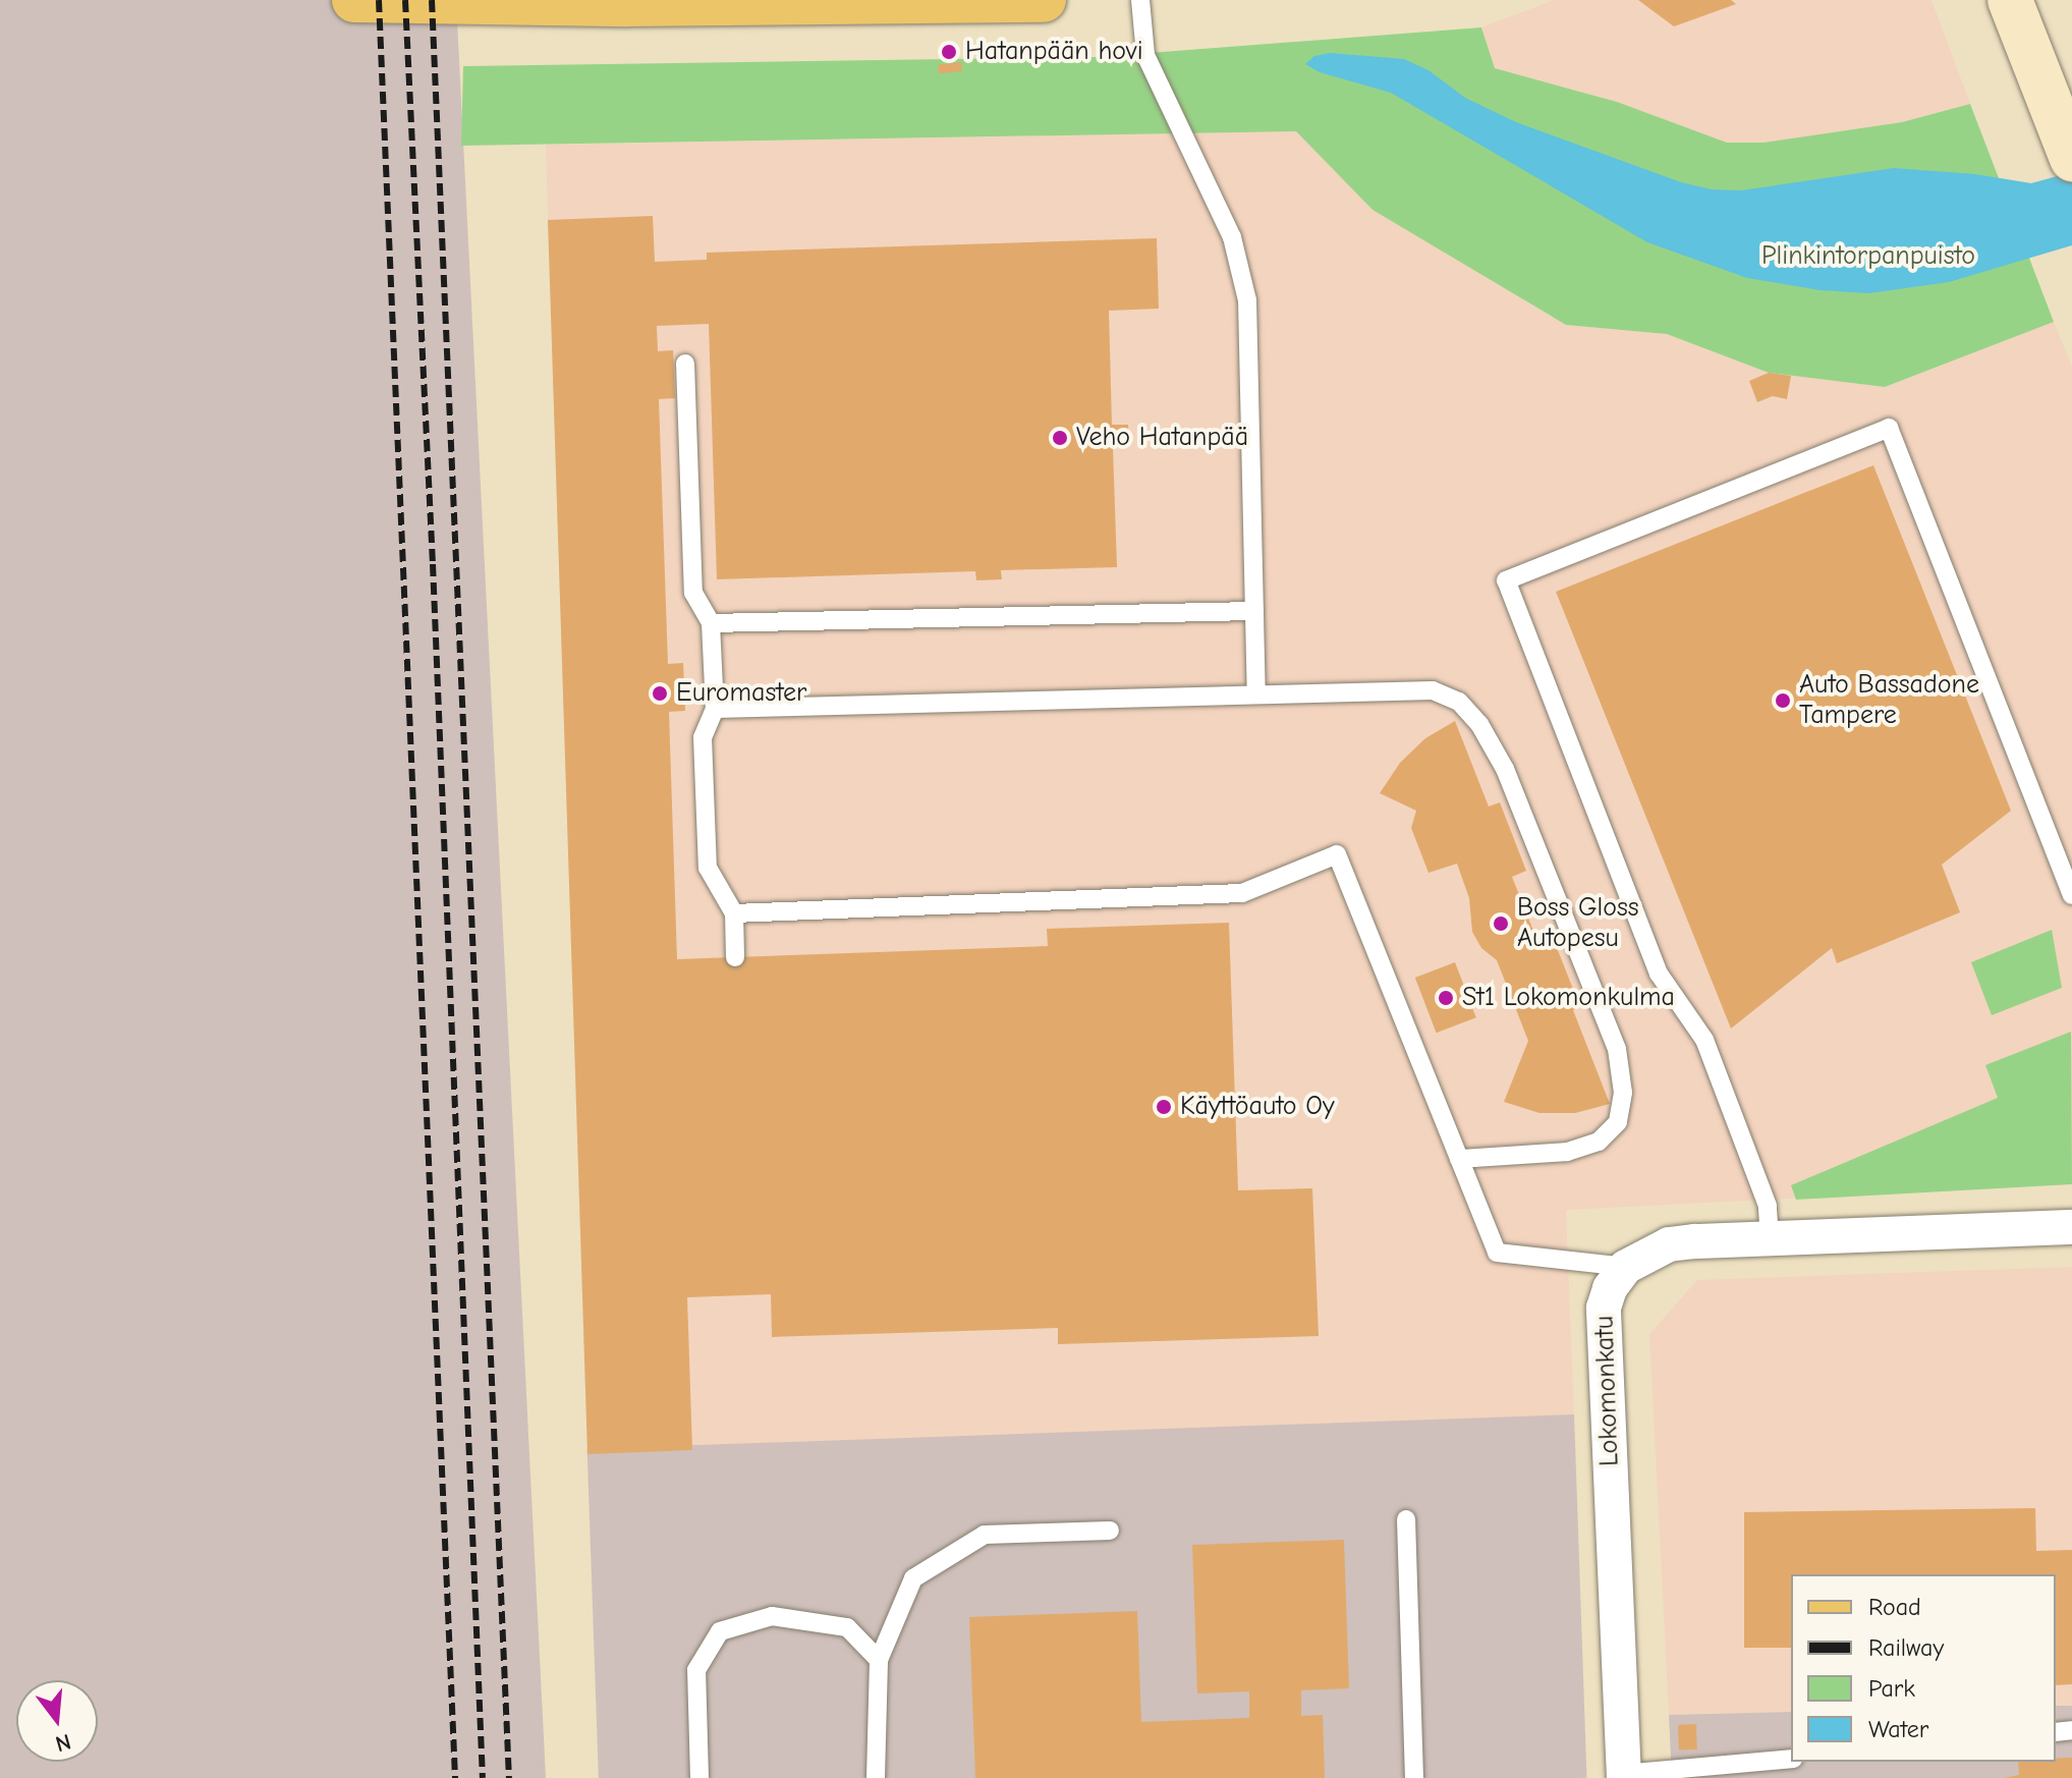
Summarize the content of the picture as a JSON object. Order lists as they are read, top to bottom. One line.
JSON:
{"streets":{"street":["Lokomonkatu"]},"parks":["Plinkintorpanpuisto"],"places":["Hatanpään hovi","Veho Hatanpää","Euromaster","Auto Bassadone Tampere","Boss Gloss Autopesu","St1 Lokomonkulma","Käyttöauto Oy"],"legend":["Road","Railway","Park","Water"],"north":"bottom"}
